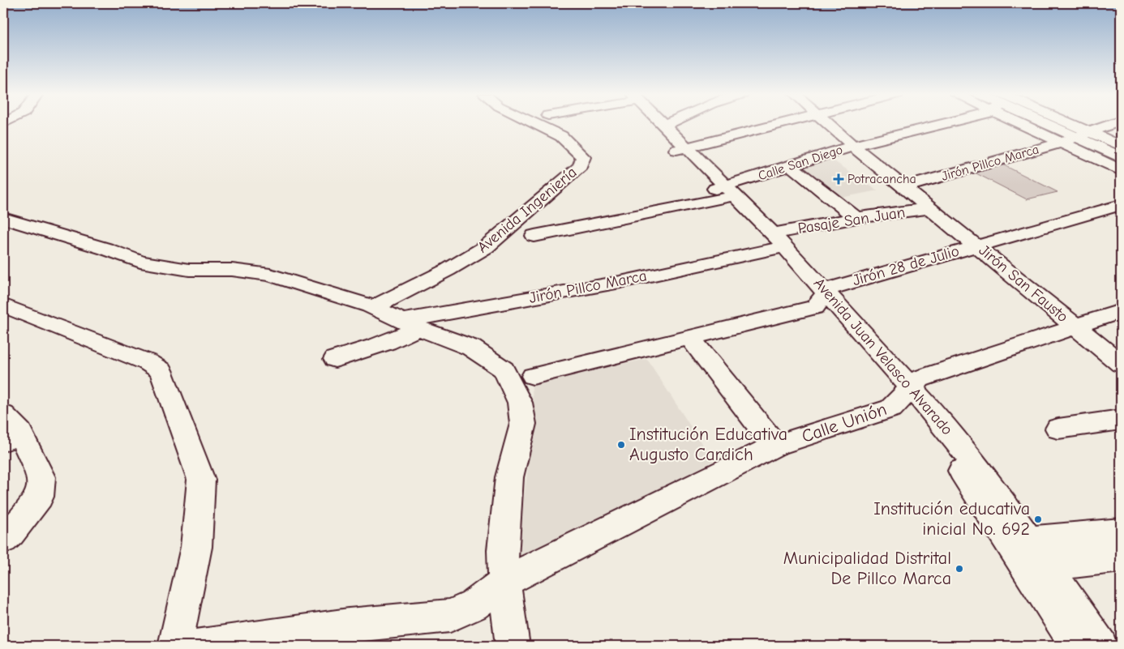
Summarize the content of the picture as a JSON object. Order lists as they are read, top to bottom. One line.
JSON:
{"streets":{"street":["Calle San Diego","Jirón Pillco Marca","Avenida Ingeniería","Pasaje San Juan","Jirón 28 de Julio","Jirón San Fausto","Avenida Juan Velasco Alvarado","Calle Unión"]},"crossings":[["Calle San Diego","Jirón San Fausto"],["Calle San Diego","Avenida Juan Velasco Alvarado"],["Jirón Pillco Marca","Pasaje San Juan"],["Jirón Pillco Marca","Jirón San Fausto"],["Jirón Pillco Marca","Avenida Juan Velasco Alvarado"],["Pasaje San Juan","Jirón San Fausto"],["Pasaje San Juan","Avenida Juan Velasco Alvarado"],["Jirón 28 de Julio","Jirón San Fausto"],["Jirón 28 de Julio","Avenida Juan Velasco Alvarado"],["Jirón San Fausto","Calle Unión"],["Avenida Juan Velasco Alvarado","Calle Unión"]],"places":{"health":["Potracancha"],"other":["Institución Educativa Augusto Cardich","Institución educativa inicial No. 692","Municipalidad Distrital De Pillco Marca"]}}
